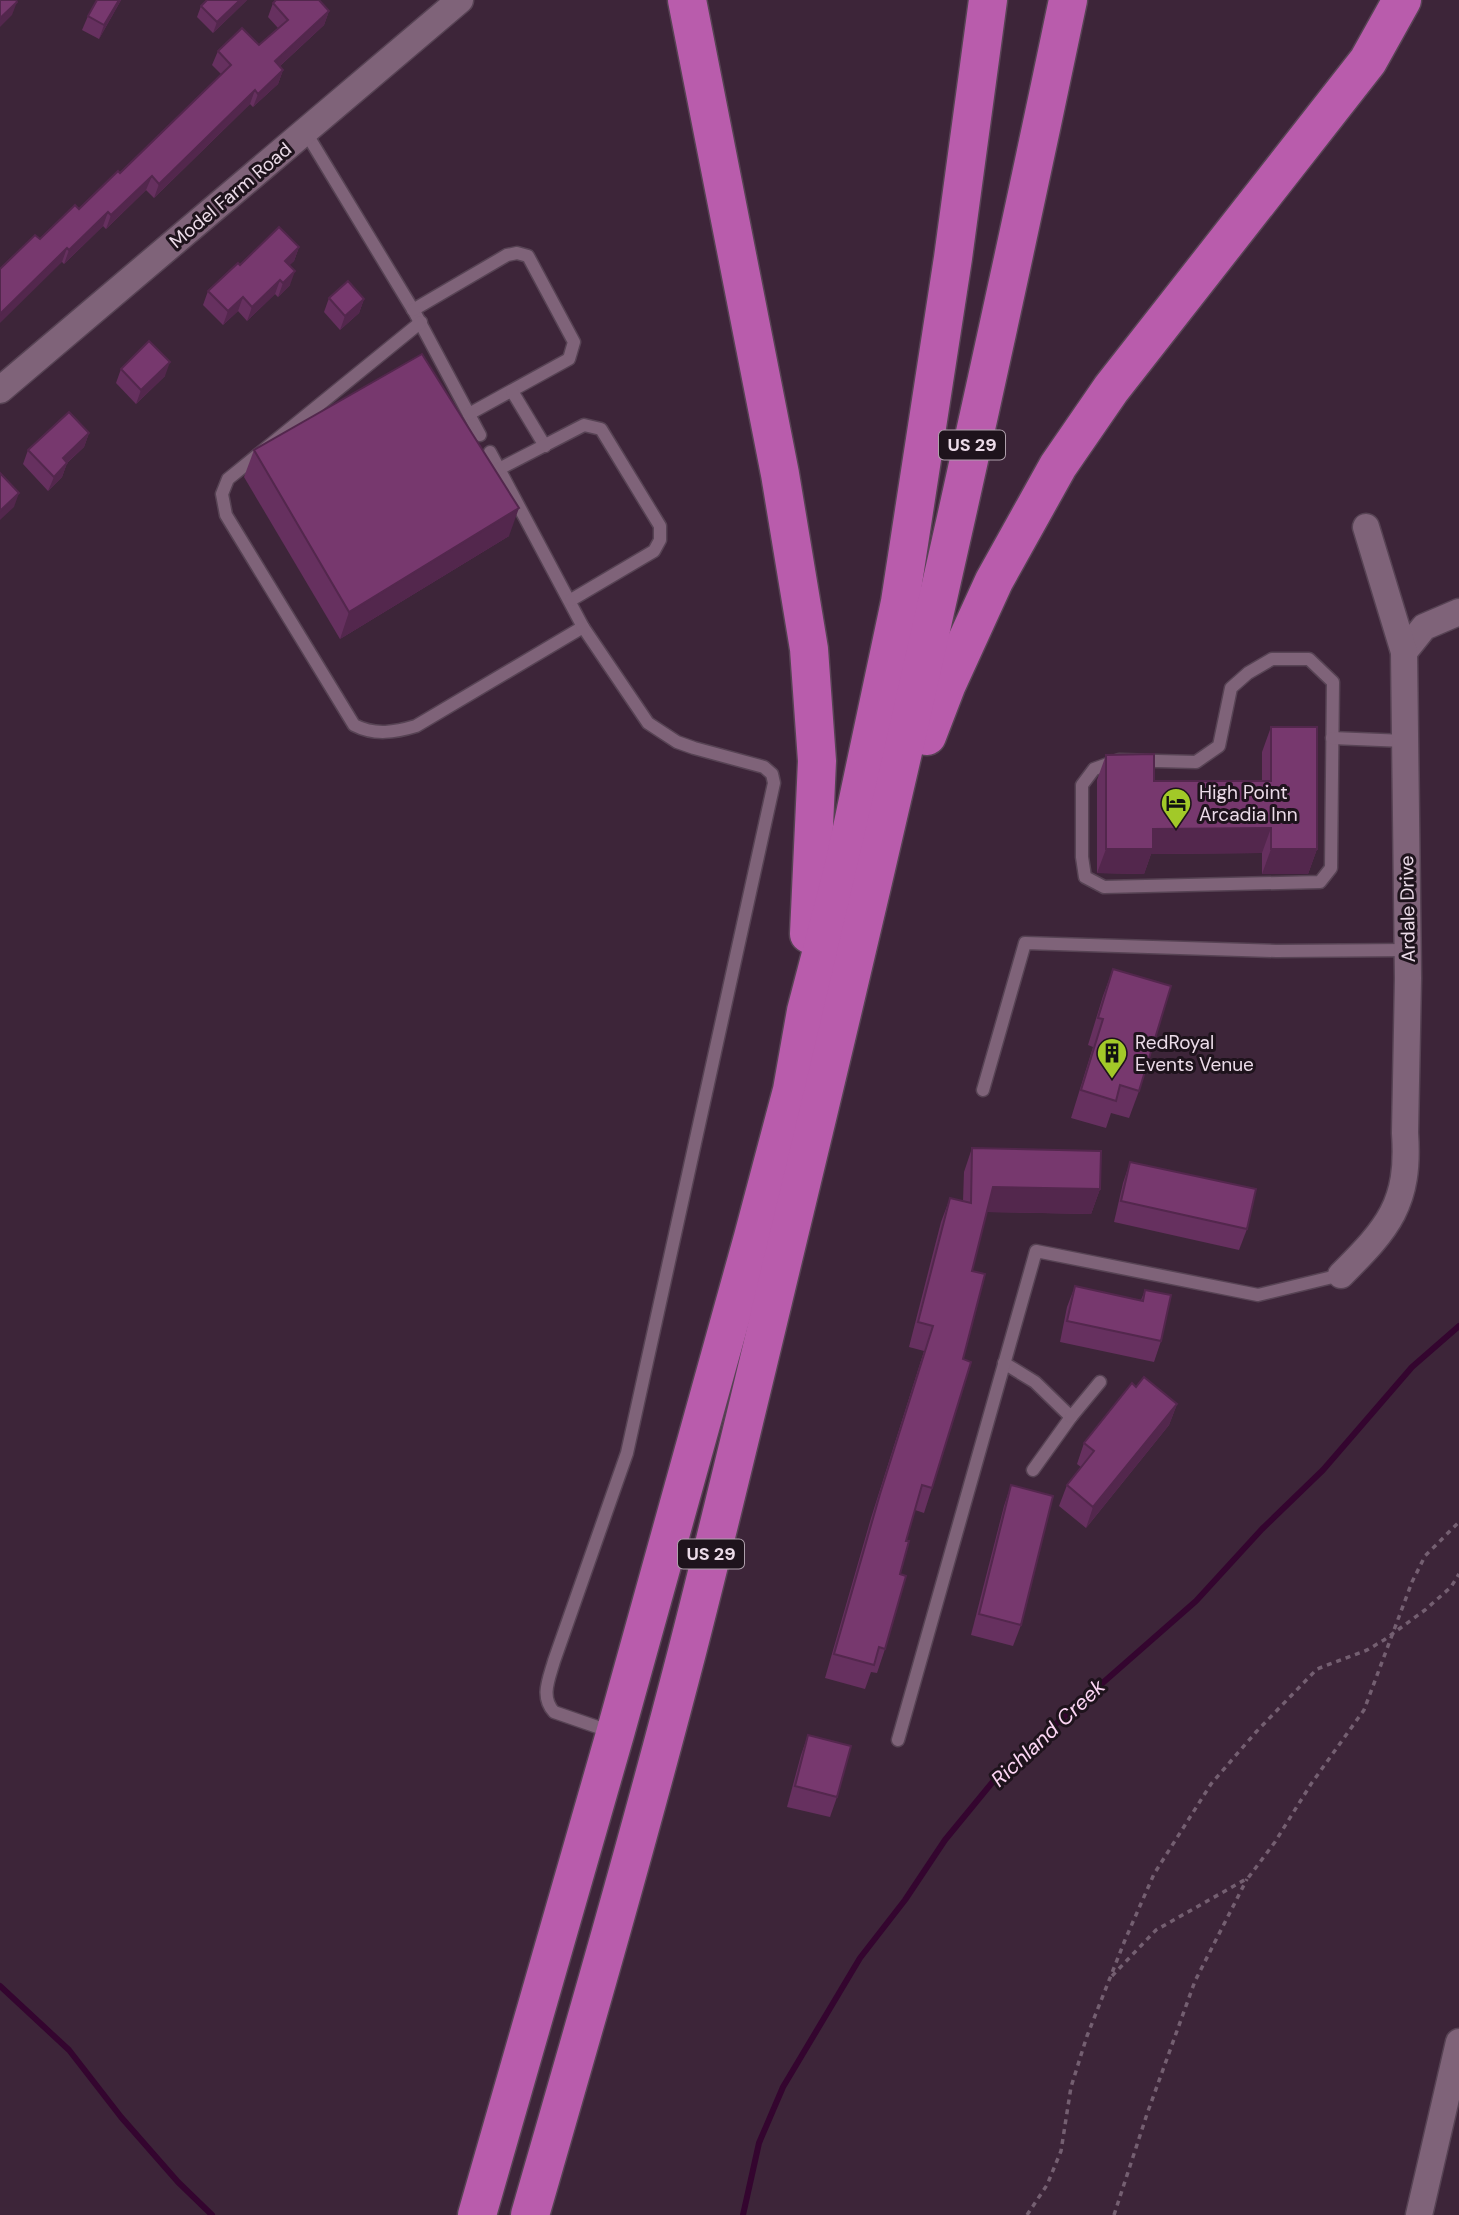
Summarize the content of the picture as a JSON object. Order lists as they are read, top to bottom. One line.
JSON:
{"streets":{"highway":["US 29"],"street":["Model Farm Road","Ardale Drive"]},"water":["Richland Creek"],"places":{"hotel":["High Point Arcadia Inn"],"building":["RedRoyal Events Venue"]}}
